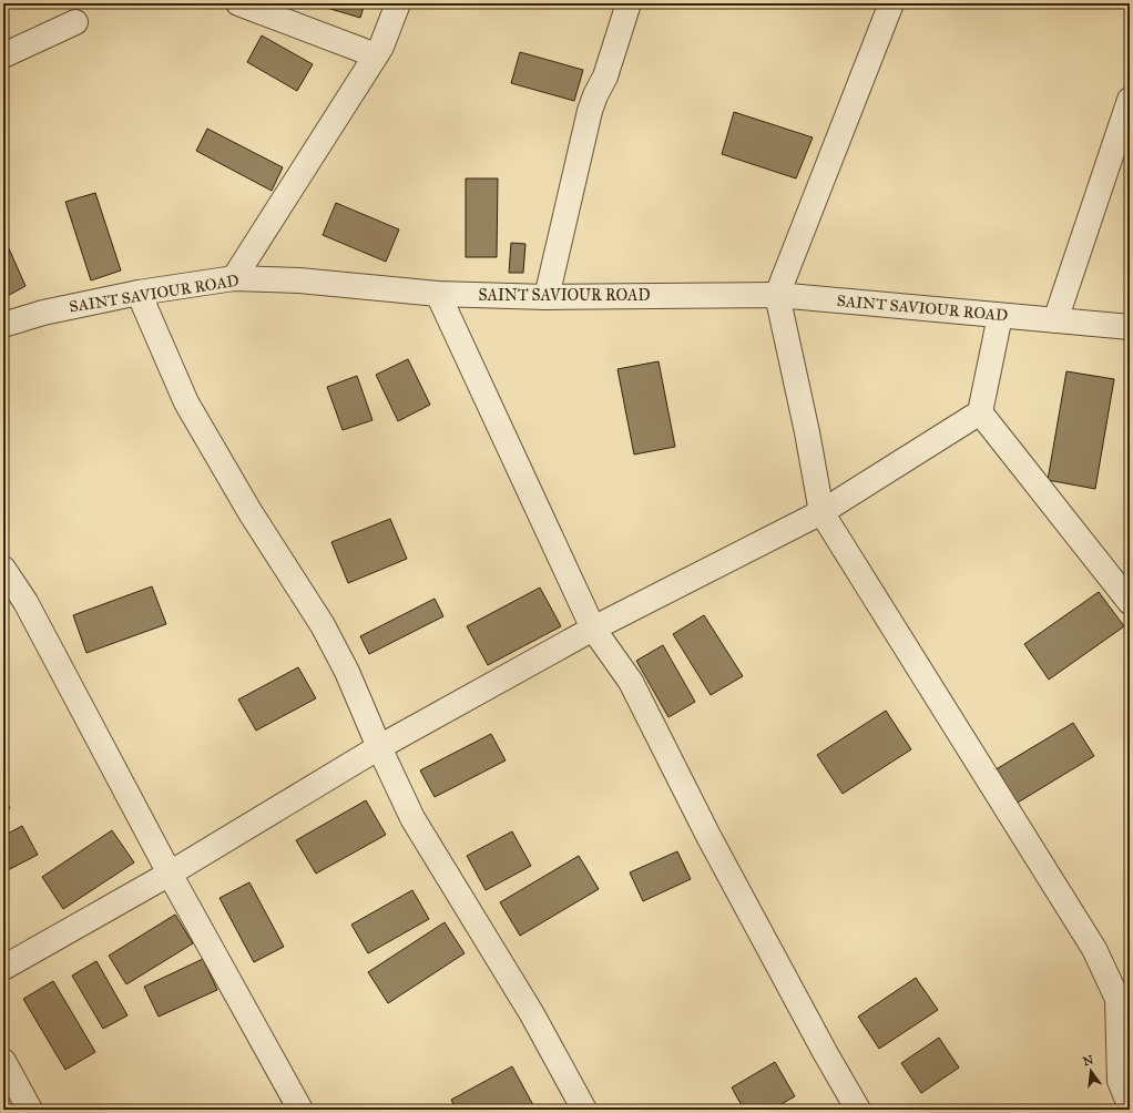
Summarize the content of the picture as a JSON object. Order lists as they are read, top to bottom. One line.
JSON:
{"streets":{"street":["SAINT SAVIOUR ROAD"]},"north":"top"}
